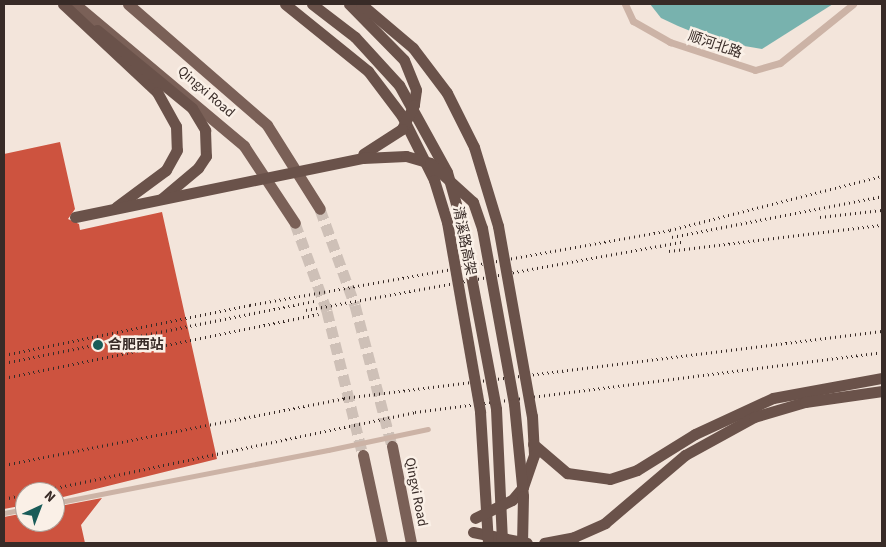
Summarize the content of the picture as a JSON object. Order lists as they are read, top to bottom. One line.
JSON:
{"streets":{"highway":["清溪路高架"],"main road":["Qingxi Road"],"street":["顺河北路"]},"places":["合肥西站"],"north":"top right"}
